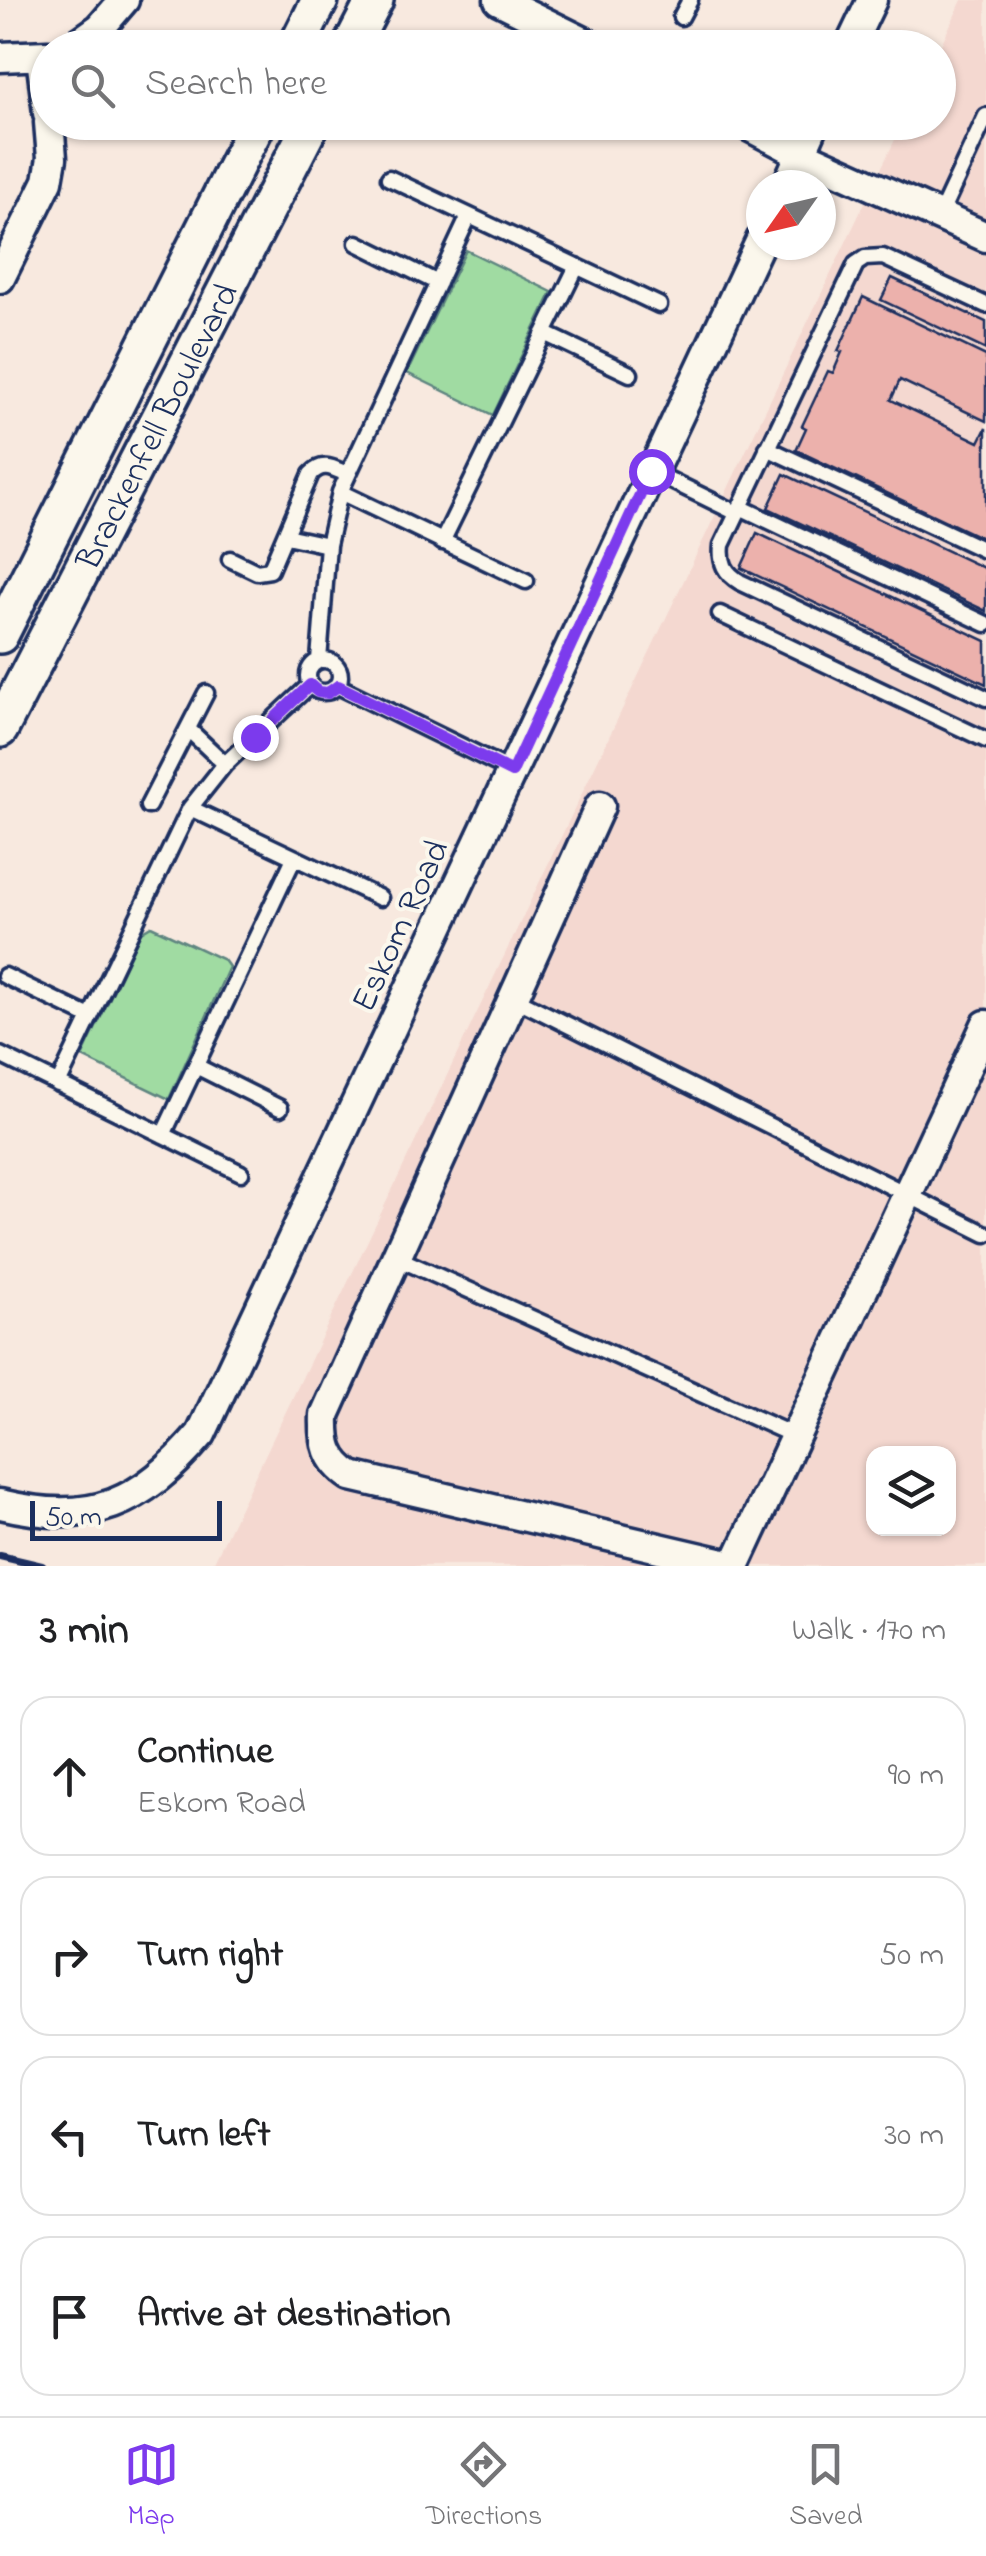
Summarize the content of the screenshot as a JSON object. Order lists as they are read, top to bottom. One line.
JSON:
{"streets":{"street":["Brackenfell Boulevard","Eskom Road"]},"scale_bar":"50 m","north":"bottom left","page":{"search":"Search here","scale":"50 m","heading":["3 min","Walk · 170 m"],"list":[["Continue","Eskom Road","90 m"],["Turn right","50 m"],["Turn left","30 m"],"Arrive at destination"],"nav":["Map","Directions","Saved"]}}
